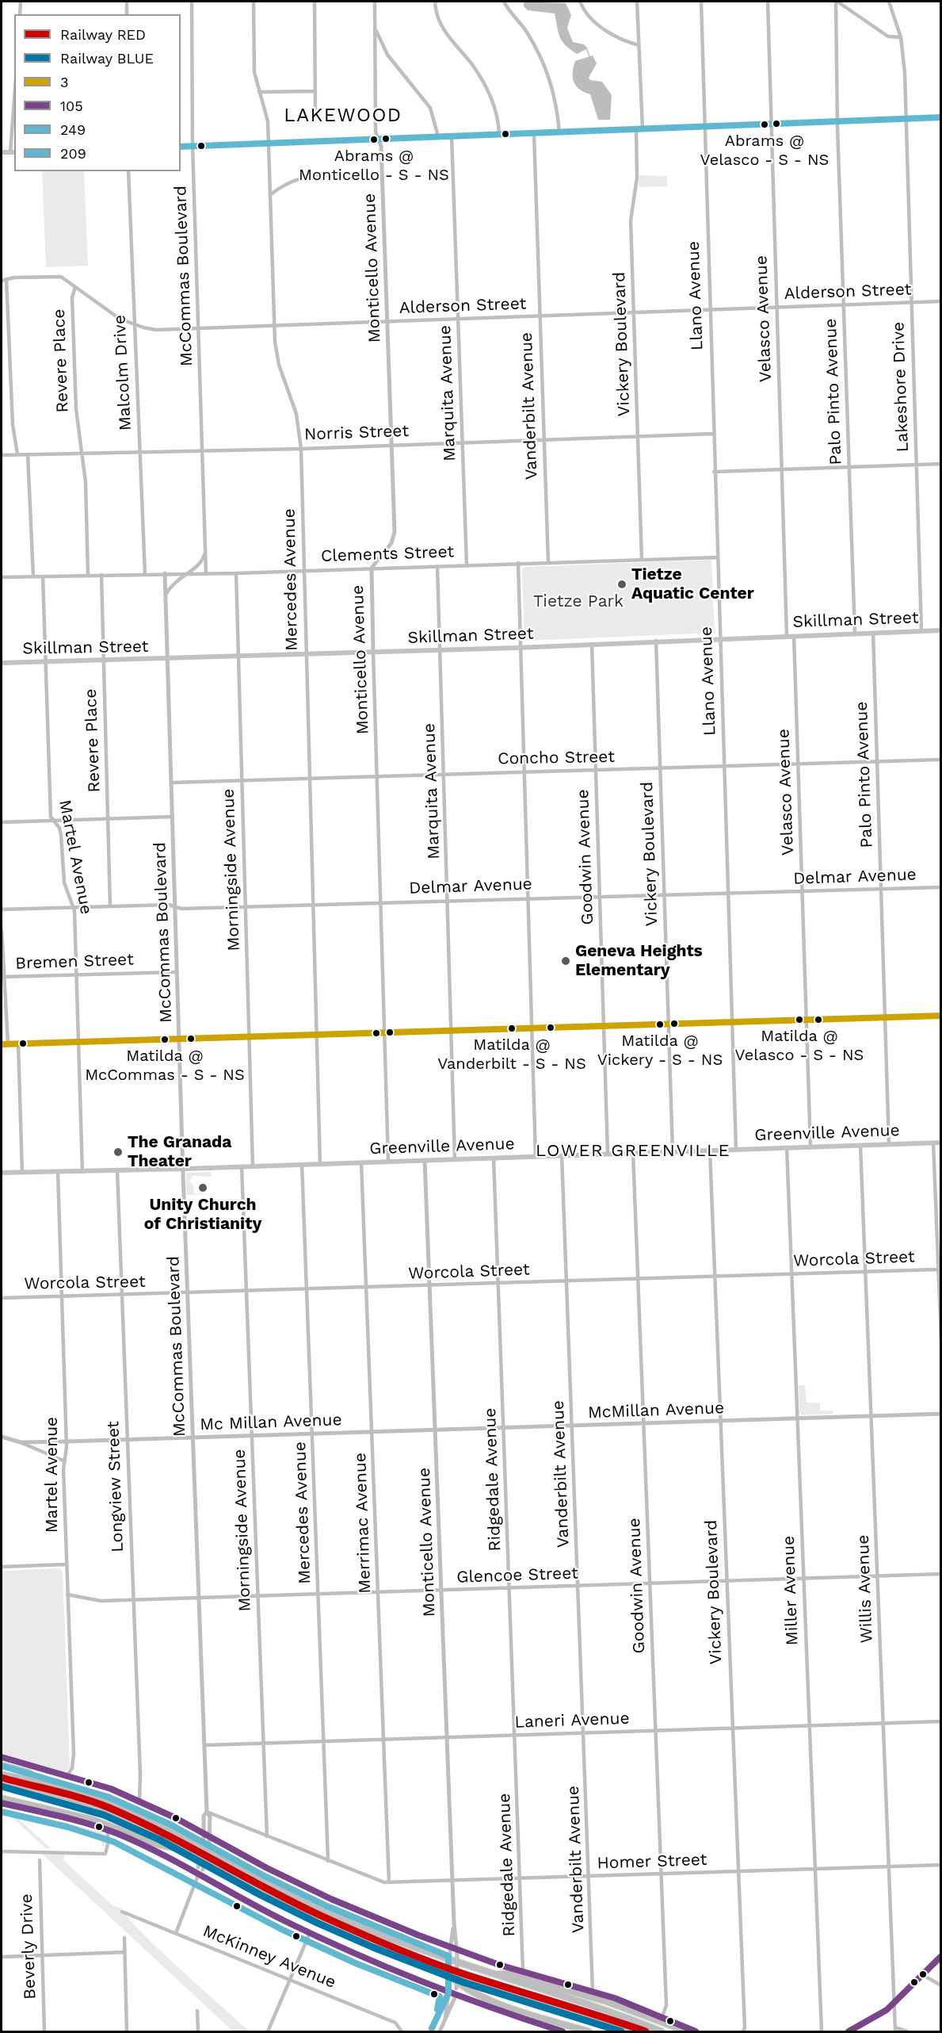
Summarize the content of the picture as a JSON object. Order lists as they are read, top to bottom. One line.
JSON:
{"streets":{"main road":["Skillman Street","Greenville Avenue"],"street":["Monticello Avenue","McCommas Boulevard","Alderson Street","Llano Avenue","Velasco Avenue","Vickery Boulevard","Revere Place","Malcolm Drive","Lakeshore Drive","Palo Pinto Avenue","Marquita Avenue","Vanderbilt Avenue","Norris Street","Clements Street","Mercedes Avenue","Concho Street","Martel Avenue","Goodwin Avenue","Morningside Avenue","Delmar Avenue","Bremen Street","Worcola Street","McMillan Avenue","Mc Millan Avenue","Ridgedale Avenue","Longview Street","Merrimac Avenue","Glencoe Street","Willis Avenue","Miller Avenue","Laneri Avenue","Homer Street","Beverly Drive","McKinney Avenue"]},"crossings":[["Monticello Avenue","Alderson Street"],["Monticello Avenue","Norris Street"],["Monticello Avenue","Clements Street"],["Monticello Avenue","Skillman Street"],["Monticello Avenue","Concho Street"],["Monticello Avenue","Delmar Avenue"],["Monticello Avenue","Greenville Avenue"],["Monticello Avenue","Worcola Street"],["Monticello Avenue","McMillan Avenue"],["Monticello Avenue","Glencoe Street"],["Monticello Avenue","Laneri Avenue"],["Monticello Avenue","Homer Street"],["McCommas Boulevard","Alderson Street"],["McCommas Boulevard","Norris Street"],["McCommas Boulevard","Clements Street"],["McCommas Boulevard","Skillman Street"],["McCommas Boulevard","Concho Street"],["McCommas Boulevard","Delmar Avenue"],["McCommas Boulevard","Bremen Street"],["McCommas Boulevard","Greenville Avenue"],["McCommas Boulevard","Worcola Street"],["McCommas Boulevard","Mc Millan Avenue"],["McCommas Boulevard","Glencoe Street"],["McCommas Boulevard","Laneri Avenue"],["McCommas Boulevard","Homer Street"],["McCommas Boulevard","McKinney Avenue"],["Alderson Street","Llano Avenue"],["Alderson Street","Velasco Avenue"],["Alderson Street","Vickery Boulevard"],["Alderson Street","Revere Place"],["Alderson Street","Malcolm Drive"],["Alderson Street","Lakeshore Drive"],["Alderson Street","Palo Pinto Avenue"],["Alderson Street","Marquita Avenue"],["Alderson Street","Vanderbilt Avenue"],["Alderson Street","Mercedes Avenue"],["Llano Avenue","Norris Street"],["Llano Avenue","Clements Street"],["Llano Avenue","Skillman Street"],["Llano Avenue","Concho Street"],["Llano Avenue","Delmar Avenue"],["Llano Avenue","Greenville Avenue"],["Velasco Avenue","Skillman Street"],["Velasco Avenue","Concho Street"],["Velasco Avenue","Delmar Avenue"],["Velasco Avenue","Greenville Avenue"],["Vickery Boulevard","Norris Street"],["Vickery Boulevard","Clements Street"],["Vickery Boulevard","Skillman Street"],["Vickery Boulevard","Concho Street"],["Vickery Boulevard","Delmar Avenue"],["Vickery Boulevard","Greenville Avenue"],["Vickery Boulevard","Worcola Street"],["Vickery Boulevard","McMillan Avenue"],["Vickery Boulevard","Glencoe Street"],["Vickery Boulevard","Laneri Avenue"],["Vickery Boulevard","Homer Street"],["Revere Place","Norris Street"],["Revere Place","Clements Street"],["Revere Place","Skillman Street"],["Revere Place","Delmar Avenue"],["Malcolm Drive","Norris Street"],["Malcolm Drive","Clements Street"],["Lakeshore Drive","Skillman Street"],["Palo Pinto Avenue","Skillman Street"],["Palo Pinto Avenue","Concho Street"],["Palo Pinto Avenue","Delmar Avenue"],["Palo Pinto Avenue","Greenville Avenue"],["Marquita Avenue","Norris Street"],["Marquita Avenue","Clements Street"],["Marquita Avenue","Skillman Street"],["Marquita Avenue","Concho Street"],["Marquita Avenue","Delmar Avenue"],["Marquita Avenue","Greenville Avenue"],["Vanderbilt Avenue","Norris Street"],["Vanderbilt Avenue","Clements Street"],["Vanderbilt Avenue","Greenville Avenue"],["Vanderbilt Avenue","Worcola Street"],["Vanderbilt Avenue","McMillan Avenue"],["Vanderbilt Avenue","Glencoe Street"],["Vanderbilt Avenue","Laneri Avenue"],["Vanderbilt Avenue","Homer Street"],["Norris Street","Mercedes Avenue"],["Clements Street","Mercedes Avenue"],["Clements Street","Martel Avenue"],["Clements Street","Morningside Avenue"],["Mercedes Avenue","Skillman Street"],["Mercedes Avenue","Concho Street"],["Mercedes Avenue","Delmar Avenue"],["Mercedes Avenue","Greenville Avenue"],["Mercedes Avenue","Worcola Street"],["Mercedes Avenue","Mc Millan Avenue"],["Mercedes Avenue","Glencoe Street"],["Mercedes Avenue","Laneri Avenue"],["Mercedes Avenue","Homer Street"],["Skillman Street","Martel Avenue"],["Skillman Street","Goodwin Avenue"],["Skillman Street","Morningside Avenue"],["Concho Street","Goodwin Avenue"],["Concho Street","Morningside Avenue"],["Martel Avenue","Delmar Avenue"],["Martel Avenue","Bremen Street"],["Martel Avenue","Greenville Avenue"],["Martel Avenue","Worcola Street"],["Martel Avenue","Mc Millan Avenue"],["Martel Avenue","Glencoe Street"],["Goodwin Avenue","Delmar Avenue"],["Goodwin Avenue","Greenville Avenue"],["Goodwin Avenue","Worcola Street"],["Goodwin Avenue","McMillan Avenue"],["Goodwin Avenue","Glencoe Street"],["Goodwin Avenue","Laneri Avenue"],["Goodwin Avenue","Homer Street"],["Morningside Avenue","Delmar Avenue"],["Morningside Avenue","Greenville Avenue"],["Morningside Avenue","Worcola Street"],["Morningside Avenue","Mc Millan Avenue"],["Morningside Avenue","Glencoe Street"],["Morningside Avenue","Laneri Avenue"],["Morningside Avenue","Homer Street"],["Greenville Avenue","Ridgedale Avenue"],["Greenville Avenue","Longview Street"],["Greenville Avenue","Merrimac Avenue"],["Greenville Avenue","Willis Avenue"],["Greenville Avenue","Miller Avenue"],["Worcola Street","Ridgedale Avenue"],["Worcola Street","Longview Street"],["Worcola Street","Merrimac Avenue"],["Worcola Street","Willis Avenue"],["Worcola Street","Miller Avenue"],["McMillan Avenue","Mc Millan Avenue"],["McMillan Avenue","Ridgedale Avenue"],["McMillan Avenue","Merrimac Avenue"],["McMillan Avenue","Willis Avenue"],["McMillan Avenue","Miller Avenue"],["Mc Millan Avenue","Longview Street"],["Mc Millan Avenue","Merrimac Avenue"],["Ridgedale Avenue","Glencoe Street"],["Ridgedale Avenue","Laneri Avenue"],["Ridgedale Avenue","Homer Street"],["Longview Street","Glencoe Street"],["Merrimac Avenue","Glencoe Street"],["Merrimac Avenue","Laneri Avenue"],["Merrimac Avenue","Homer Street"],["Glencoe Street","Willis Avenue"],["Glencoe Street","Miller Avenue"],["Willis Avenue","Laneri Avenue"],["Willis Avenue","Homer Street"],["Miller Avenue","Laneri Avenue"],["Miller Avenue","Homer Street"]],"districts":["LAKEWOOD","LOWER GREENVILLE"],"parks":["Tietze Park"],"places":["Abrams @ Velasco - S - NS","Abrams @ Monticello - S - NS","Tietze Aquatic Center","Geneva Heights Elementary","Matilda @ Velasco - S - NS","Matilda @ Vickery - S - NS","Matilda @ Vanderbilt - S - NS","Matilda @ McCommas - S - NS","The Granada Theater","Unity Church of Christianity"],"lines":["transit line 249","transit line 3","transit line 105","transit line 209","rail line RED","rail line BLUE"],"legend":["Railway RED","Railway BLUE","3","105","249","209"]}
